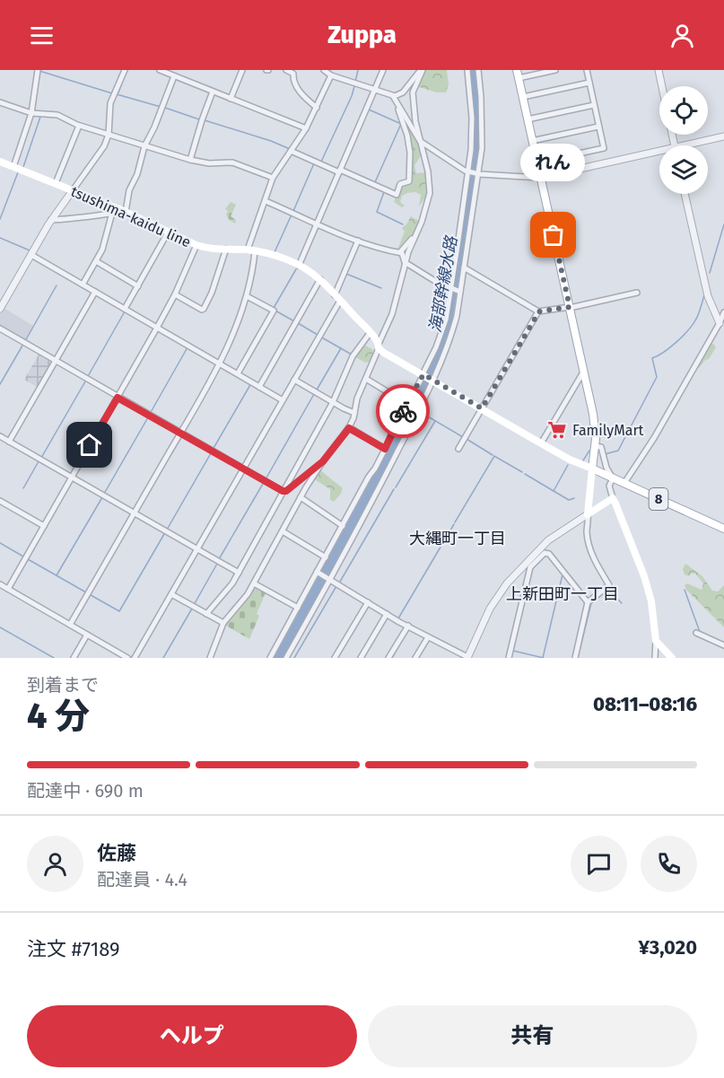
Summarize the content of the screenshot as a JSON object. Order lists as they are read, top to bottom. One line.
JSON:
{"streets":{"main road":["tsushima-kaidu line","8"]},"crossings":[["tsushima-kaidu line","8"]],"districts":["大縄町一丁目","上新田町一丁目"],"water":["海部幹線水路"],"places":{"other":["れん"],"supermarket":["FamilyMart"]},"page":{"header":"Zuppa","bubble":"れん","heading":["4 分","到着まで","08:11–08:16"],"panel":["佐藤","配達員 · 4.4","注文 #7189","¥3,020"],"bar":"配達中 · 690 m","buttons":["ヘルプ","共有"]}}
